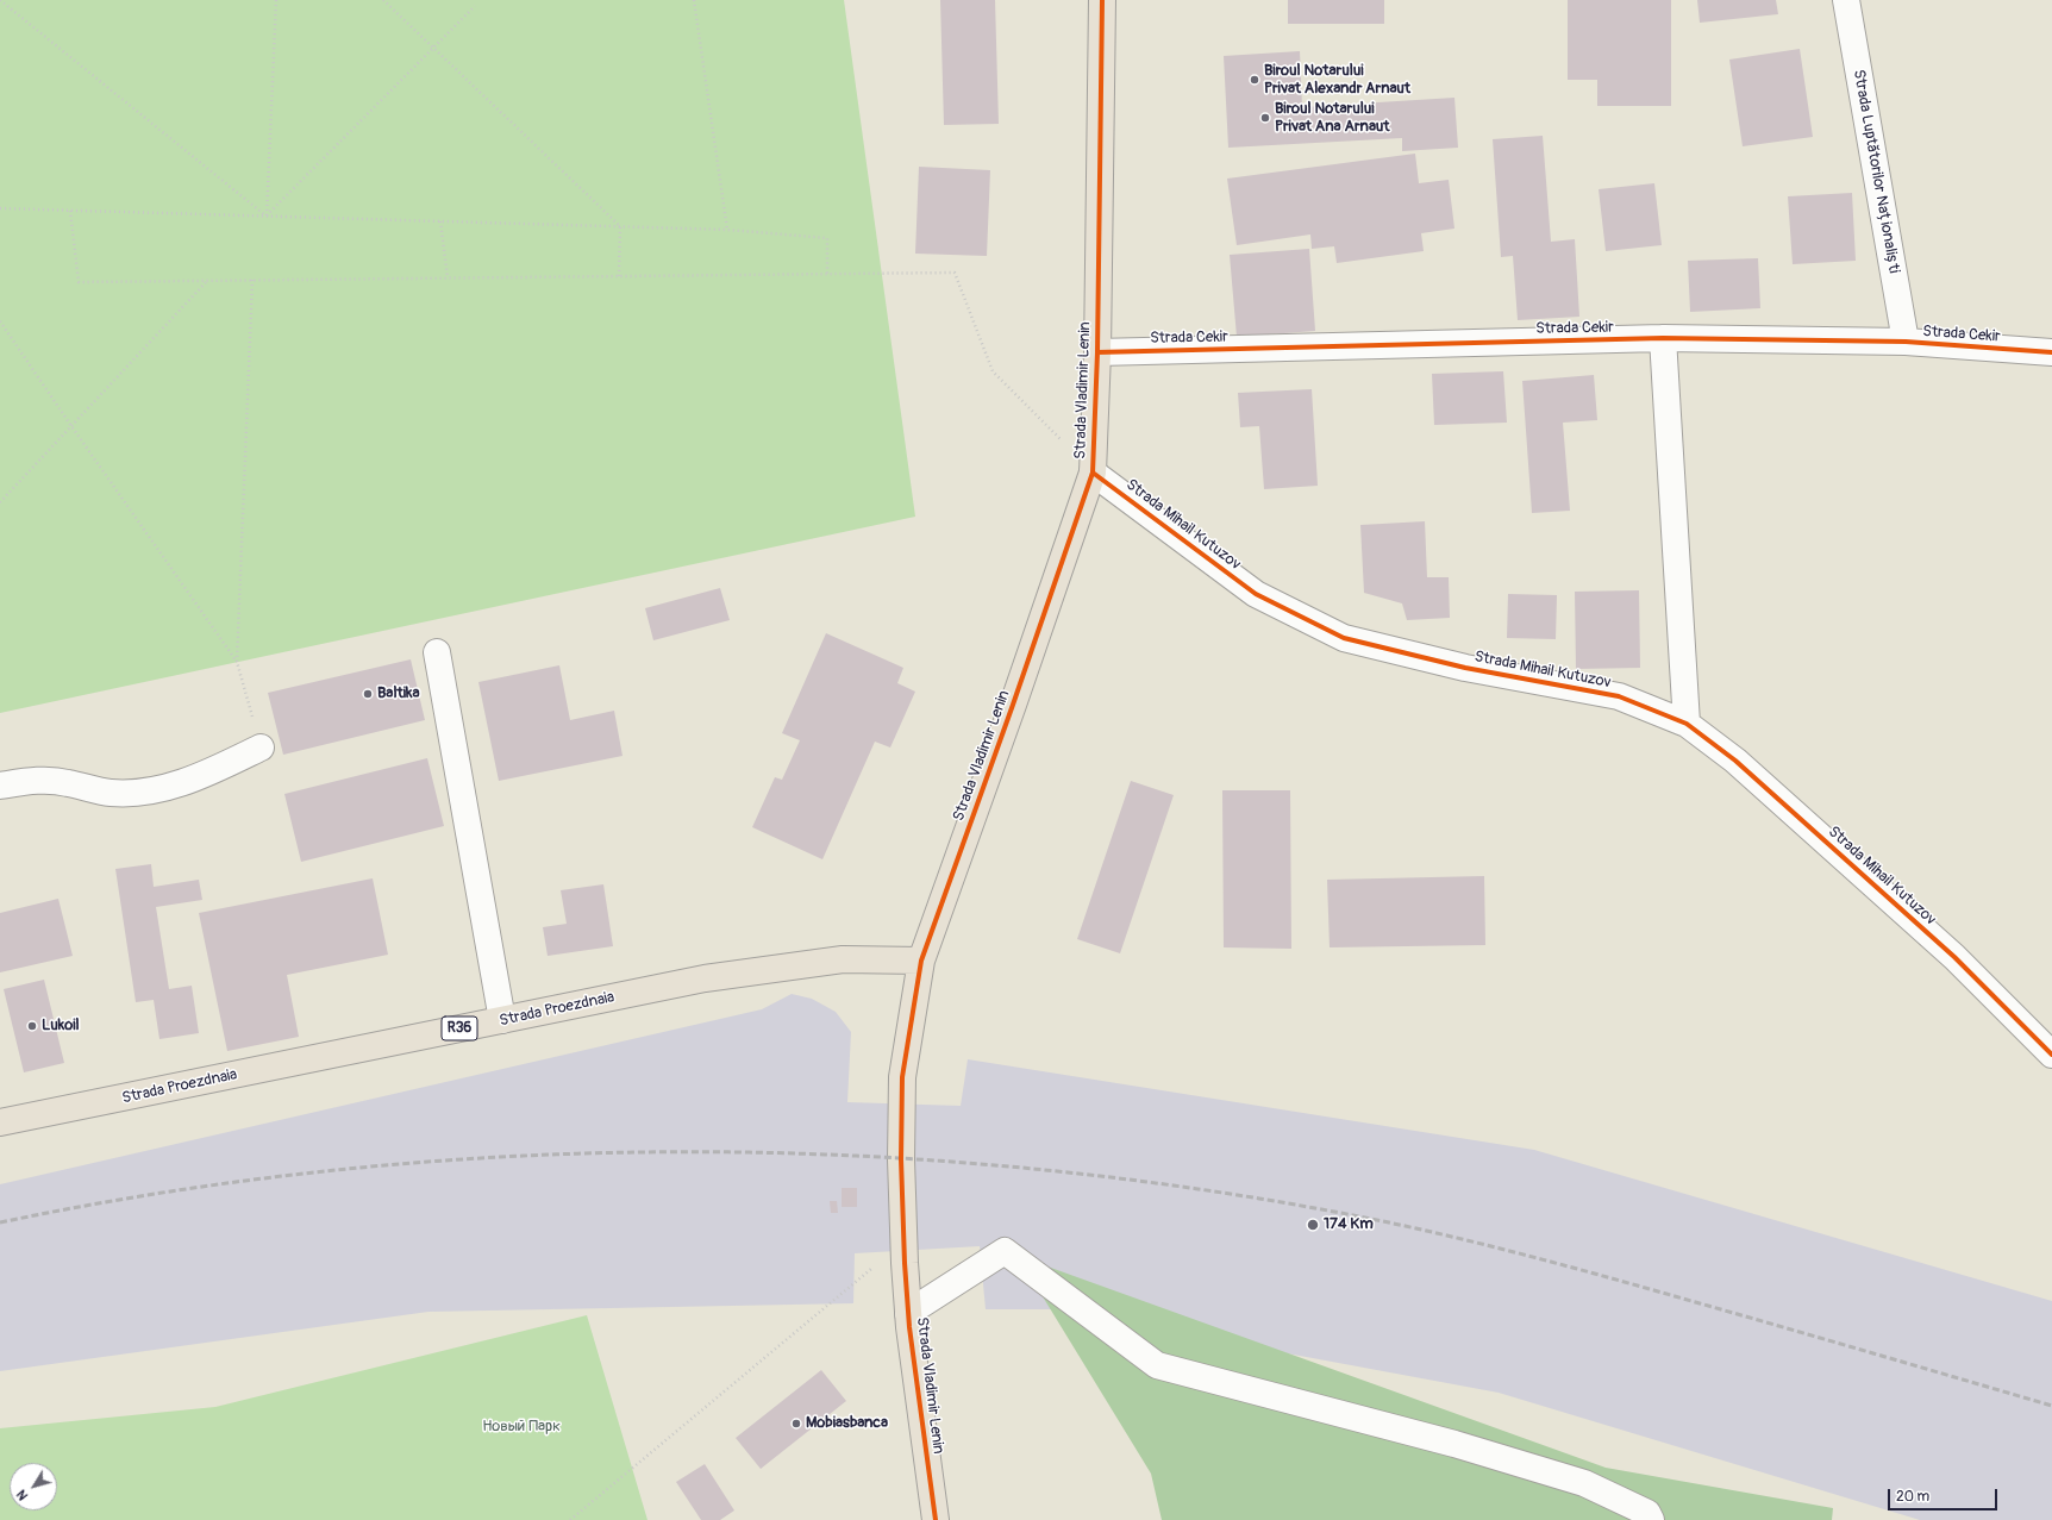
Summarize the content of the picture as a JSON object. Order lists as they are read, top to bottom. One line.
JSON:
{"streets":{"main road":["Strada Vladimir Lenin","Strada Proezdnaia","R36"],"street":["Strada Luptătorilor Naționaliști","Strada Cekir","Strada Mihail Kutuzov"]},"crossings":[["Strada Luptătorilor Naționaliști","Strada Cekir"],["Strada Cekir","Strada Vladimir Lenin"],["Strada Vladimir Lenin","Strada Mihail Kutuzov"],["Strada Vladimir Lenin","Strada Proezdnaia"]],"parks":["Новый Парк"],"places":["Biroul Notarului Privat Alexandr Arnaut","Biroul Notarului Privat Ana Arnaut","Baltika","Lukoil","174 Km","Mobiasbanca"],"scale_bar":"20 m","north":"bottom left"}
